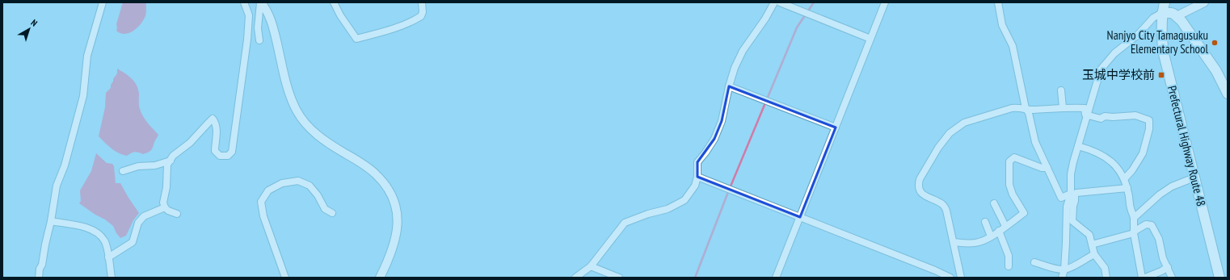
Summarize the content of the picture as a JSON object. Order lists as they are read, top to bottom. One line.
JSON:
{"streets":{"main road":["Prefectural Highway Route 48"]},"places":{"other":["Nanjyo City Tamagusuku Elementary School"],"transit":["玉城中学校前"]},"north":"top right"}
